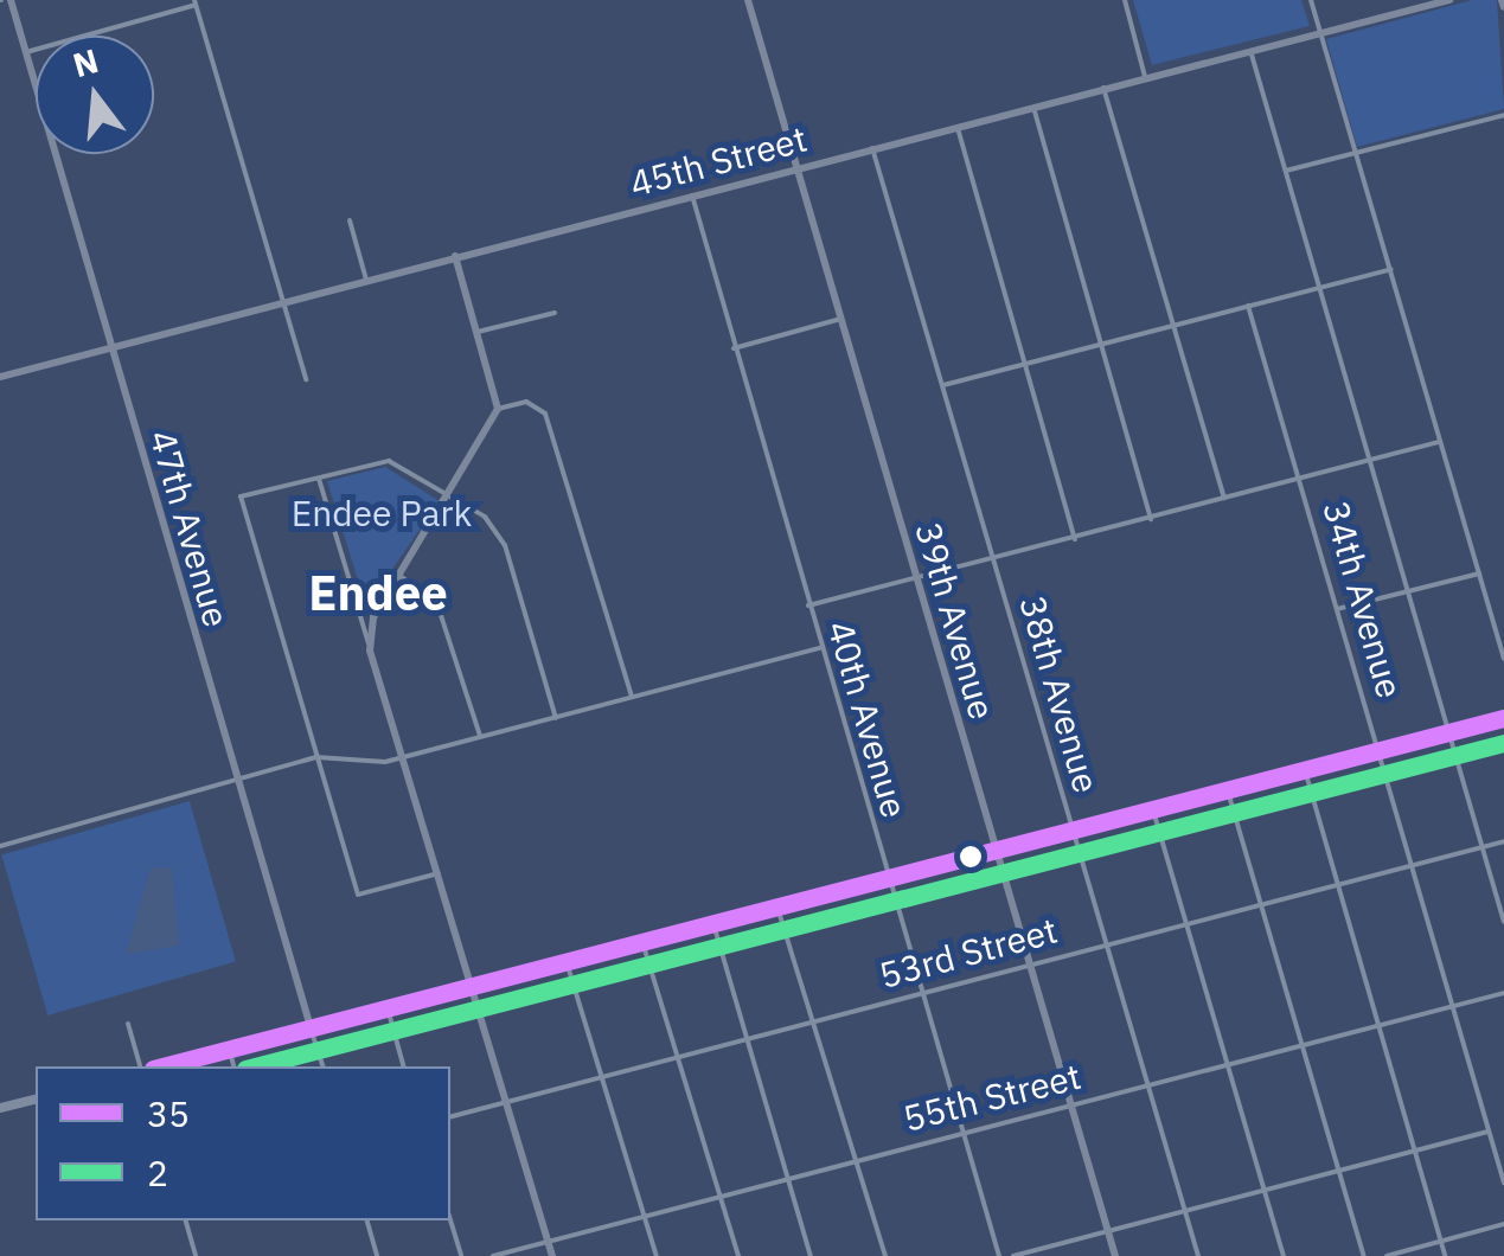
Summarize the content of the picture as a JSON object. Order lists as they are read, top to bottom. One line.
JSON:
{"streets":{"street":["45th Street","47th Avenue","34th Avenue","39th Avenue","38th Avenue","40th Avenue","53rd Street","55th Street"]},"crossings":[["45th Street","47th Avenue"],["45th Street","39th Avenue"],["45th Street","38th Avenue"],["45th Street","40th Avenue"],["34th Avenue","53rd Street"],["34th Avenue","55th Street"],["39th Avenue","53rd Street"],["39th Avenue","55th Street"],["38th Avenue","53rd Street"],["38th Avenue","55th Street"],["40th Avenue","53rd Street"],["40th Avenue","55th Street"]],"districts":["Endee"],"parks":["Endee Park"],"lines":["transit line 35","transit line 2"],"legend":["35","2"],"north":"top"}
